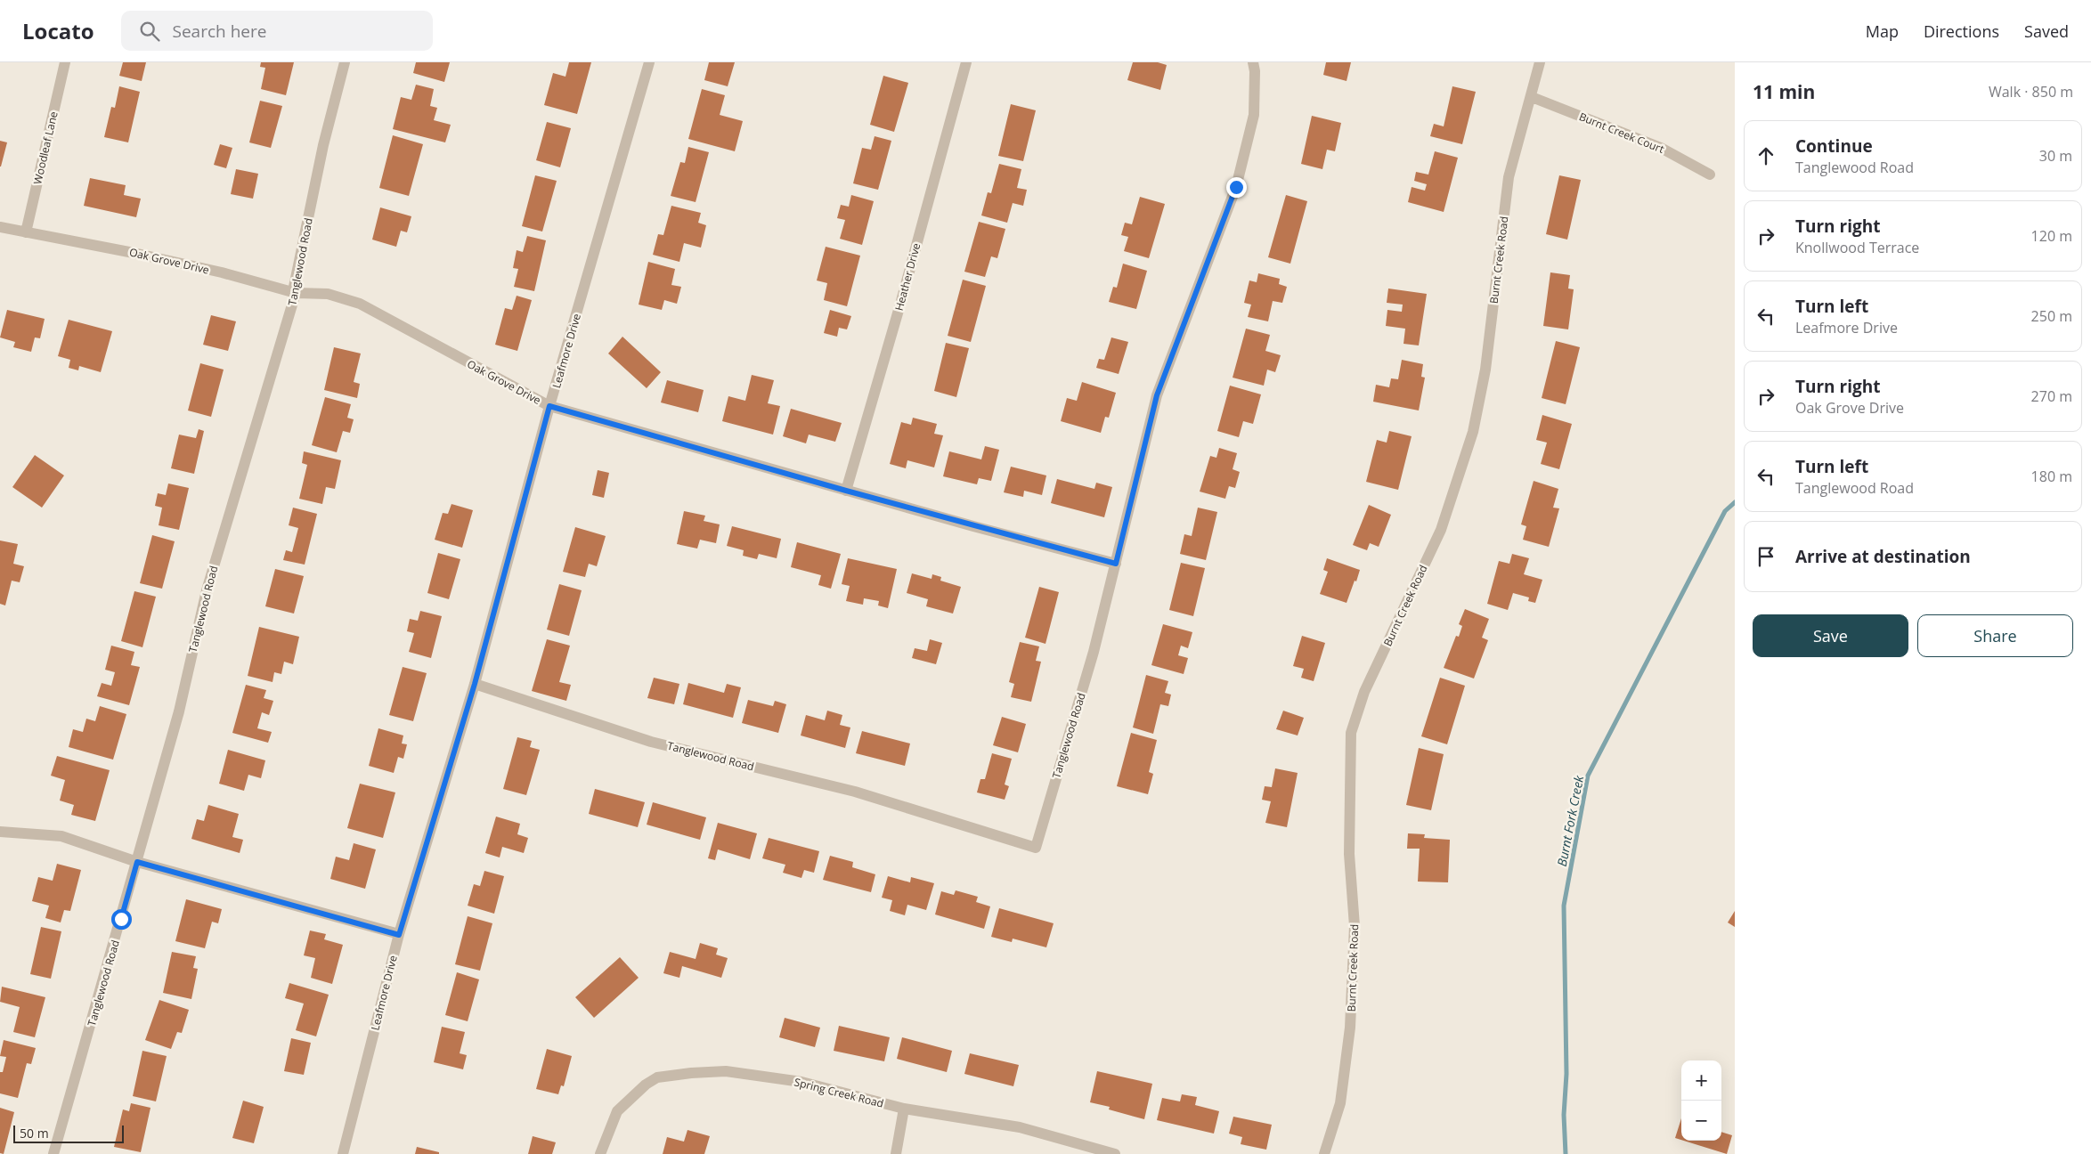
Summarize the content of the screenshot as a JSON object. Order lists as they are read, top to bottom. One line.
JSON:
{"streets":{"street":["Burnt Creek Court","Woodleaf Lane","Burnt Creek Road","Oak Grove Drive","Tanglewood Road","Heather Drive","Leafmore Drive","Spring Creek Road"]},"crossings":[["Burnt Creek Court","Burnt Creek Road"],["Woodleaf Lane","Oak Grove Drive"],["Oak Grove Drive","Tanglewood Road"],["Oak Grove Drive","Heather Drive"],["Oak Grove Drive","Leafmore Drive"],["Tanglewood Road","Leafmore Drive"]],"water":["Burnt Fork Creek"],"scale_bar":"50 m","page":{"header":"Locato","search":"Search here","nav":["Map","Directions","Saved"],"heading":["11 min","Walk · 850 m"],"list":[["Continue","Tanglewood Road","30 m"],["Turn right","Knollwood Terrace","120 m"],["Turn left","Leafmore Drive","250 m"],["Turn right","Oak Grove Drive","270 m"],["Turn left","Tanglewood Road","180 m"],"Arrive at destination"],"buttons":["Save","Share"],"map_buttons":["+","−"],"scale":"50 m"}}
